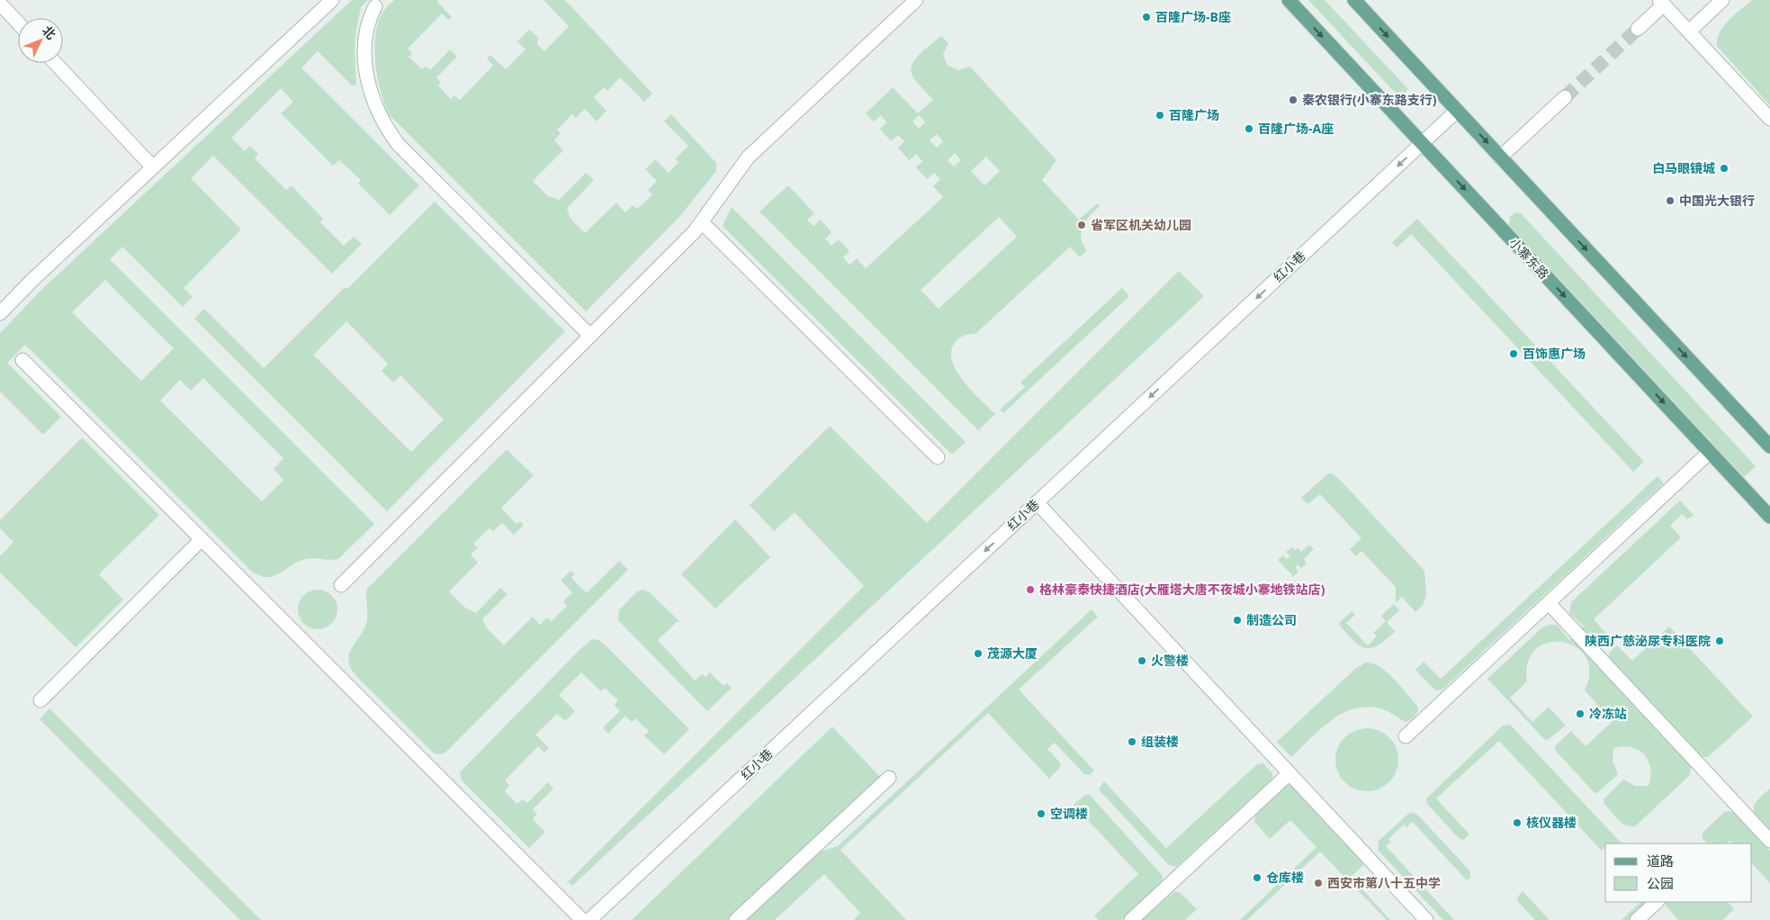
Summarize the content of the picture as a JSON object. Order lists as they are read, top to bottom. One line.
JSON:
{"streets":{"main road":["小寨东路"],"street":["红小巷"]},"crossings":[["小寨东路","红小巷"]],"one_way":["红小巷"],"places":["百隆广场-B座","秦农银行(小寨东路支行)","百隆广场","百隆广场-A座","白马眼镜城","中国光大银行","省军区机关幼儿园","百饰惠广场","格林豪泰快捷酒店(大雁塔大唐不夜城小寨地铁站店)","制造公司","陕西广慈泌尿专科医院","茂源大厦","火警楼","冷冻站","组装楼","空调楼","核仪器楼","仓库楼","西安市第八十五中学"],"legend":["道路","公园"],"north":"top right"}
